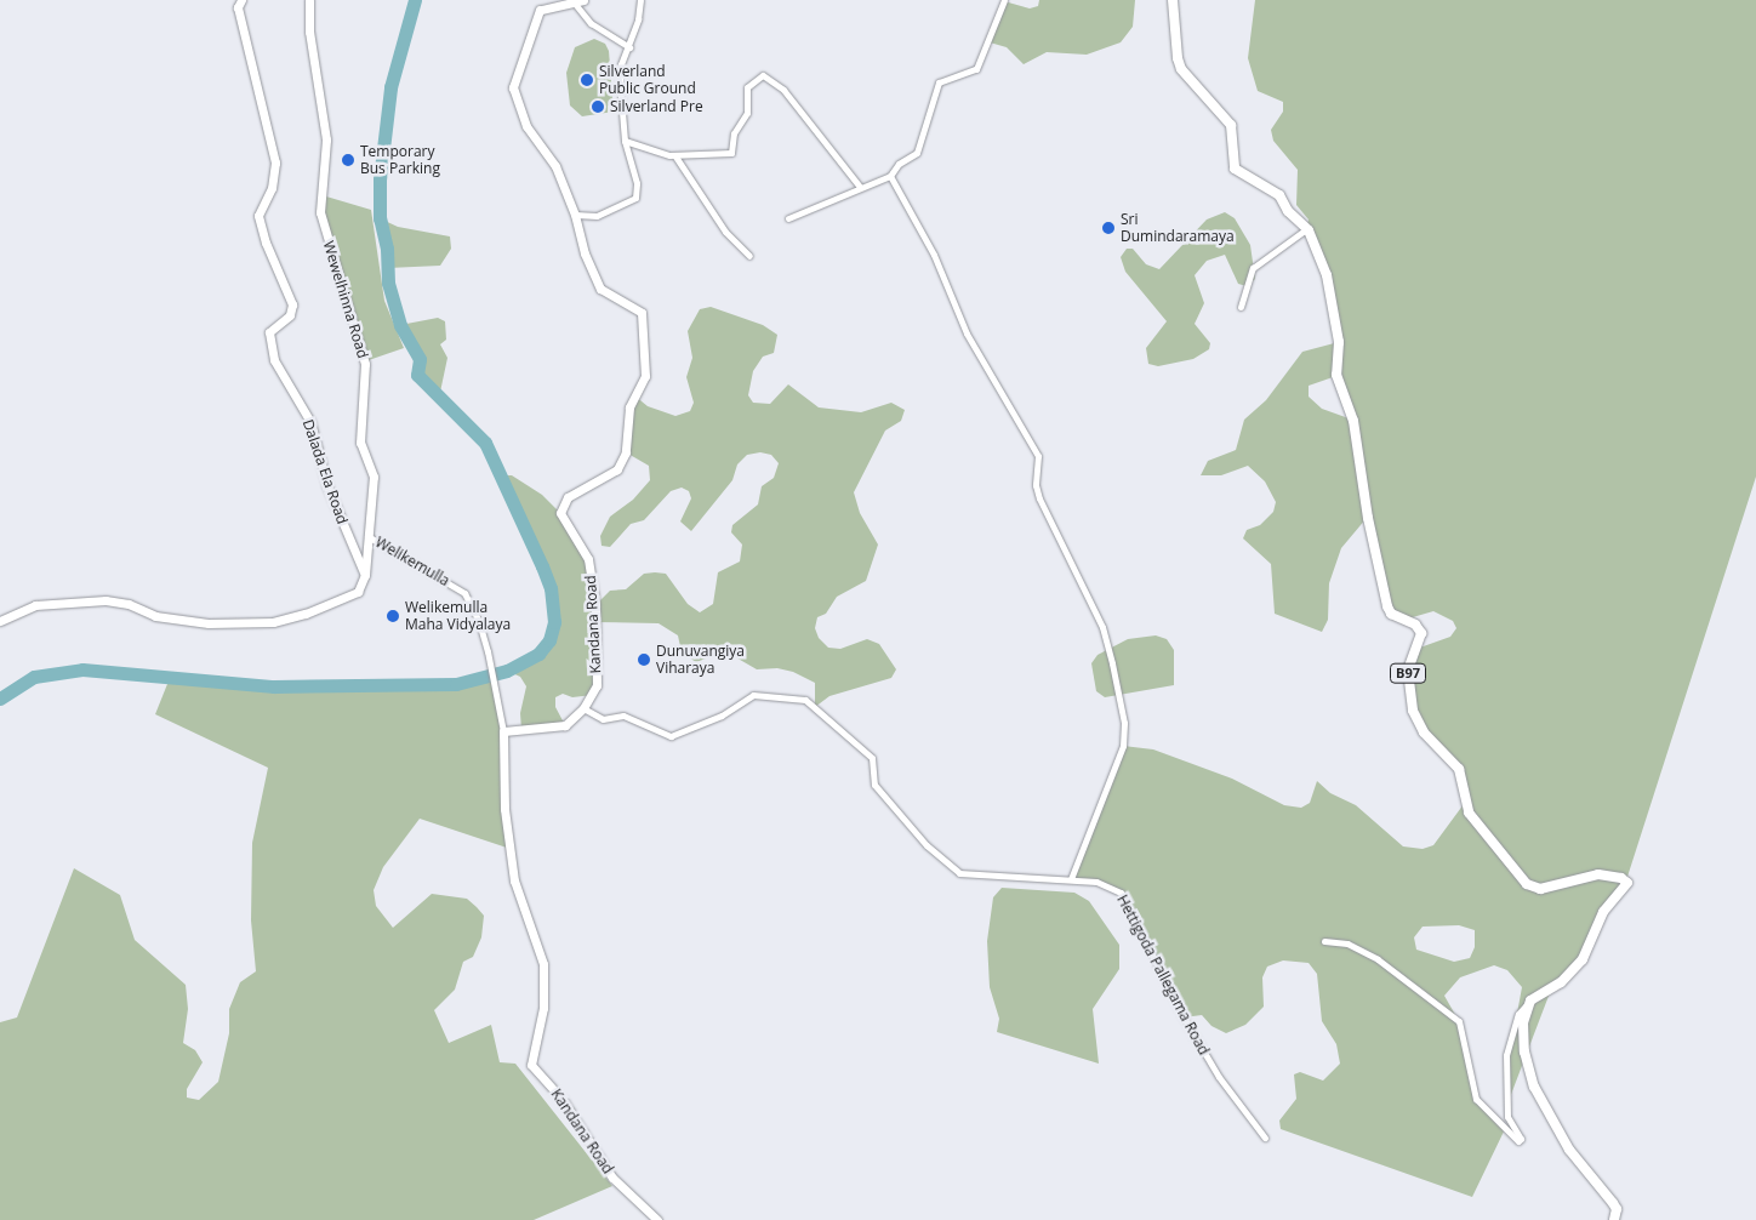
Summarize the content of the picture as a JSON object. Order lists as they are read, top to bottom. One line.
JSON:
{"streets":{"main road":["B97"],"street":["Wewelhinna Road","Dalada Ela Road","Welikemulla","Kandana Road","Hettigoda Pallegama Road"]},"crossings":[["Wewelhinna Road","Dalada Ela Road"],["Wewelhinna Road","Welikemulla"],["Welikemulla","Kandana Road"],["Kandana Road","Hettigoda Pallegama Road"]],"places":["Silverland Public Ground","Silverland Pre","Temporary Bus Parking","Sri Dumindaramaya","Welikemulla Maha Vidyalaya","Dunuvangiya Viharaya"]}
